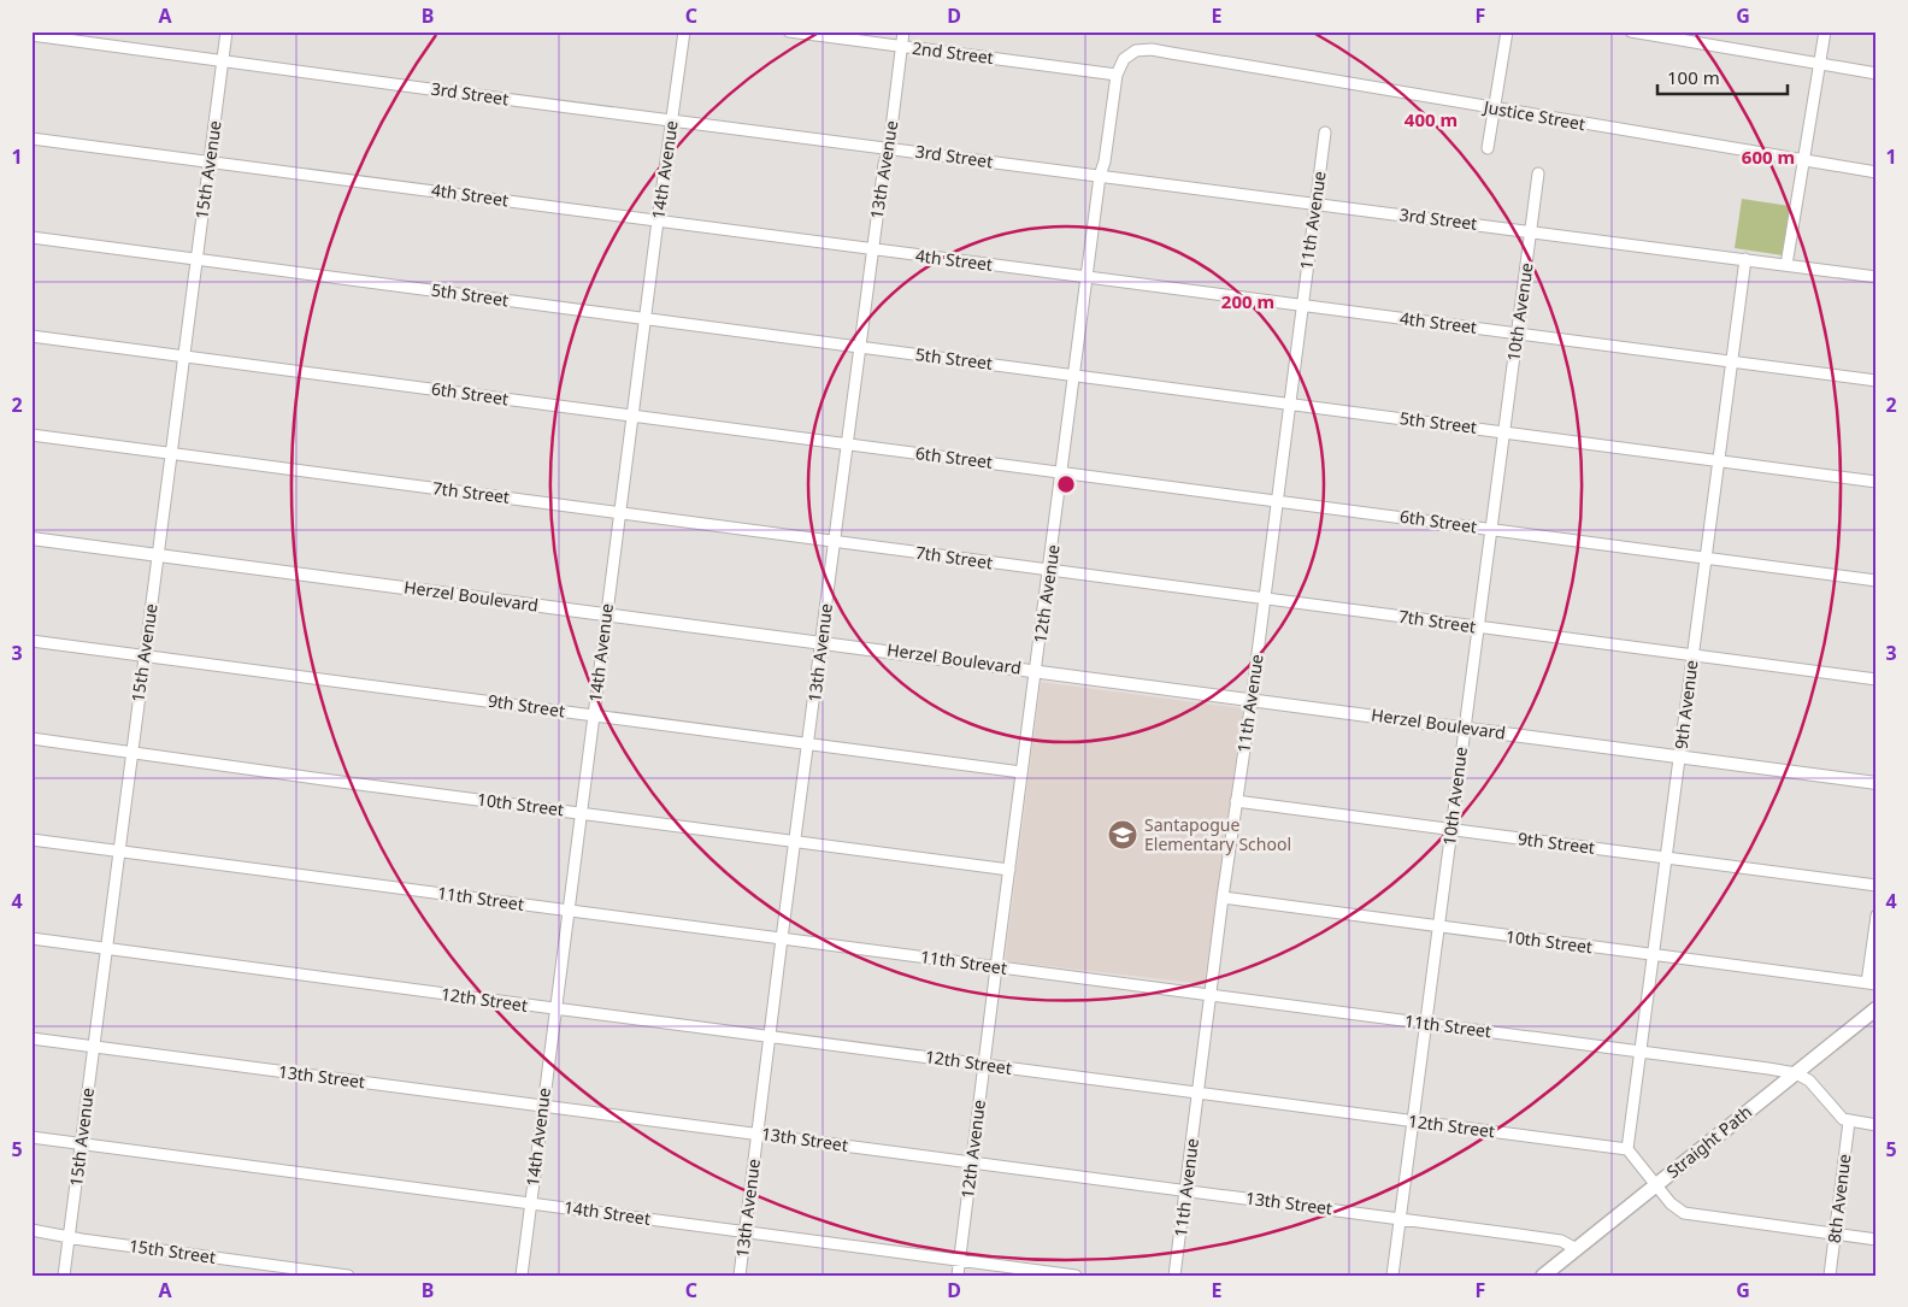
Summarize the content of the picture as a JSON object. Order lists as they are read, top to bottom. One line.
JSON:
{"streets":{"main road":["Straight Path"],"street":["2nd Street","3rd Street","Justice Street","15th Avenue","14th Avenue","13th Avenue","4th Street","11th Avenue","5th Street","10th Avenue","6th Street","7th Street","12th Avenue","Herzel Boulevard","9th Avenue","9th Street","10th Street","11th Street","12th Street","13th Street","8th Avenue","14th Street","15th Street"]},"crossings":[["2nd Street","13th Avenue"],["2nd Street","12th Avenue"],["3rd Street","15th Avenue"],["3rd Street","14th Avenue"],["3rd Street","13th Avenue"],["3rd Street","11th Avenue"],["3rd Street","10th Avenue"],["3rd Street","12th Avenue"],["3rd Street","9th Avenue"],["Justice Street","12th Avenue"],["15th Avenue","4th Street"],["15th Avenue","5th Street"],["15th Avenue","6th Street"],["15th Avenue","7th Street"],["15th Avenue","Herzel Boulevard"],["15th Avenue","9th Street"],["15th Avenue","10th Street"],["15th Avenue","11th Street"],["15th Avenue","12th Street"],["15th Avenue","13th Street"],["15th Avenue","14th Street"],["15th Avenue","15th Street"],["14th Avenue","4th Street"],["14th Avenue","5th Street"],["14th Avenue","6th Street"],["14th Avenue","7th Street"],["14th Avenue","Herzel Boulevard"],["14th Avenue","9th Street"],["14th Avenue","10th Street"],["14th Avenue","11th Street"],["14th Avenue","12th Street"],["14th Avenue","13th Street"],["14th Avenue","14th Street"],["13th Avenue","4th Street"],["13th Avenue","5th Street"],["13th Avenue","6th Street"],["13th Avenue","7th Street"],["13th Avenue","Herzel Boulevard"],["13th Avenue","9th Street"],["13th Avenue","10th Street"],["13th Avenue","11th Street"],["13th Avenue","12th Street"],["13th Avenue","13th Street"],["13th Avenue","14th Street"],["4th Street","11th Avenue"],["4th Street","10th Avenue"],["4th Street","12th Avenue"],["4th Street","9th Avenue"],["11th Avenue","5th Street"],["11th Avenue","6th Street"],["11th Avenue","7th Street"],["11th Avenue","Herzel Boulevard"],["11th Avenue","9th Street"],["11th Avenue","10th Street"],["11th Avenue","11th Street"],["11th Avenue","12th Street"],["11th Avenue","13th Street"],["5th Street","10th Avenue"],["5th Street","12th Avenue"],["5th Street","9th Avenue"],["10th Avenue","6th Street"],["10th Avenue","7th Street"],["10th Avenue","Herzel Boulevard"],["10th Avenue","9th Street"],["10th Avenue","10th Street"],["10th Avenue","11th Street"],["10th Avenue","12th Street"],["10th Avenue","13th Street"],["6th Street","12th Avenue"],["6th Street","9th Avenue"],["7th Street","12th Avenue"],["7th Street","9th Avenue"],["12th Avenue","Herzel Boulevard"],["12th Avenue","9th Street"],["12th Avenue","10th Street"],["12th Avenue","11th Street"],["12th Avenue","12th Street"],["12th Avenue","13th Street"],["12th Avenue","14th Street"],["Herzel Boulevard","9th Avenue"],["9th Avenue","9th Street"],["9th Avenue","10th Street"],["9th Avenue","11th Street"],["9th Avenue","12th Street"],["11th Street","Straight Path"],["11th Street","8th Avenue"],["13th Street","Straight Path"]],"places":{"school or university":["Santapogue Elementary School"]},"scale_bar":"100 m","grid":{"columns":["A","B","C","D","E","F","G"],"rows":["1","2","3","4","5"]},"rings":["400 m","600 m","200 m"]}
